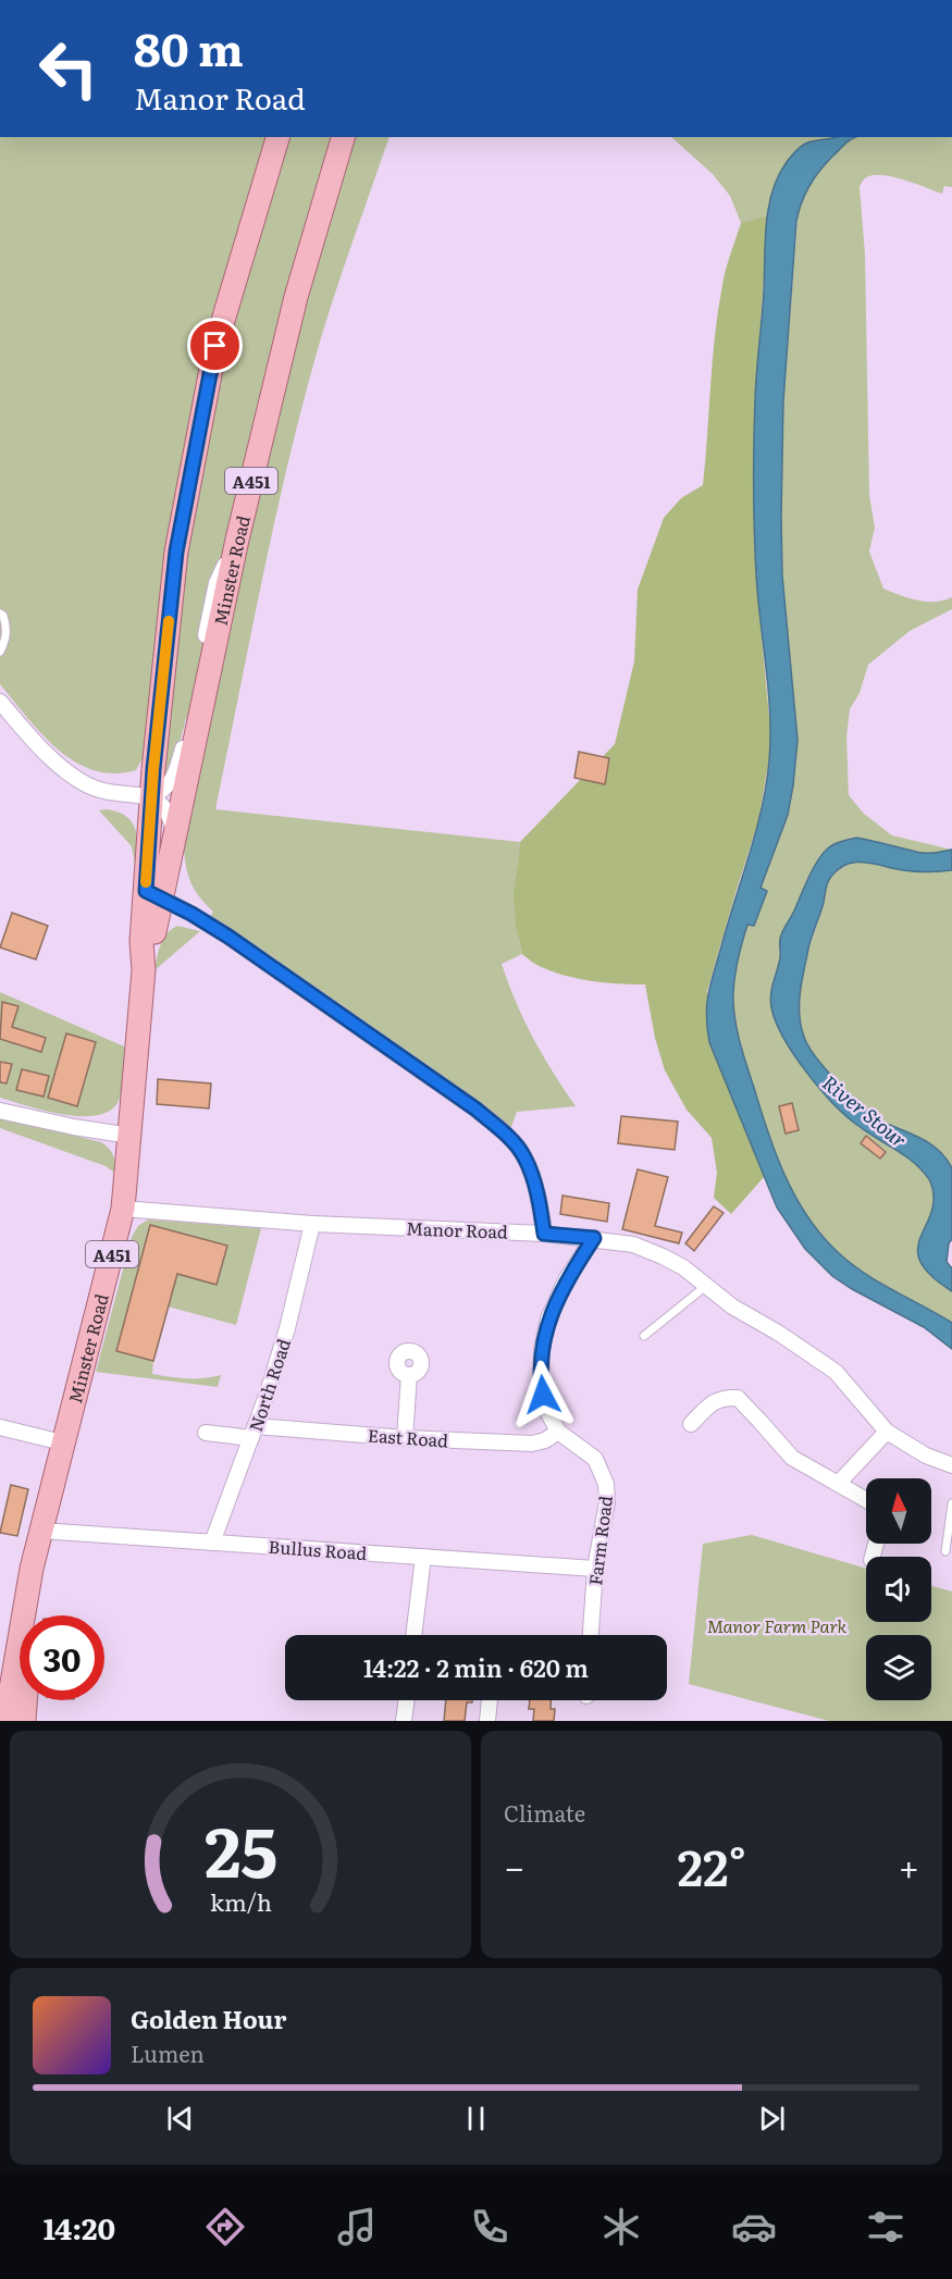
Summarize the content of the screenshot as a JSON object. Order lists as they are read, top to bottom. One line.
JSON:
{"streets":{"main road":["A451","Minster Road"],"street":["Manor Road","North Road","East Road","Farm Road","Bullus Road"]},"crossings":[["Minster Road","Manor Road"],["Minster Road","Bullus Road"],["Manor Road","North Road"],["Manor Road","Farm Road"],["North Road","East Road"],["North Road","Bullus Road"],["East Road","Farm Road"],["Farm Road","Bullus Road"]],"water":["River Stour"],"parks":["Manor Farm Park"],"north":"top","page":{"turn":["80 m","Manor Road"],"limit":"30","trip":"14:22 · 2 min · 620 m","tile":"Climate","heat":["−","22°","+"],"song":["Golden Hour","Lumen"],"tabs":"14:20","gauge":["25","km/h"]}}
